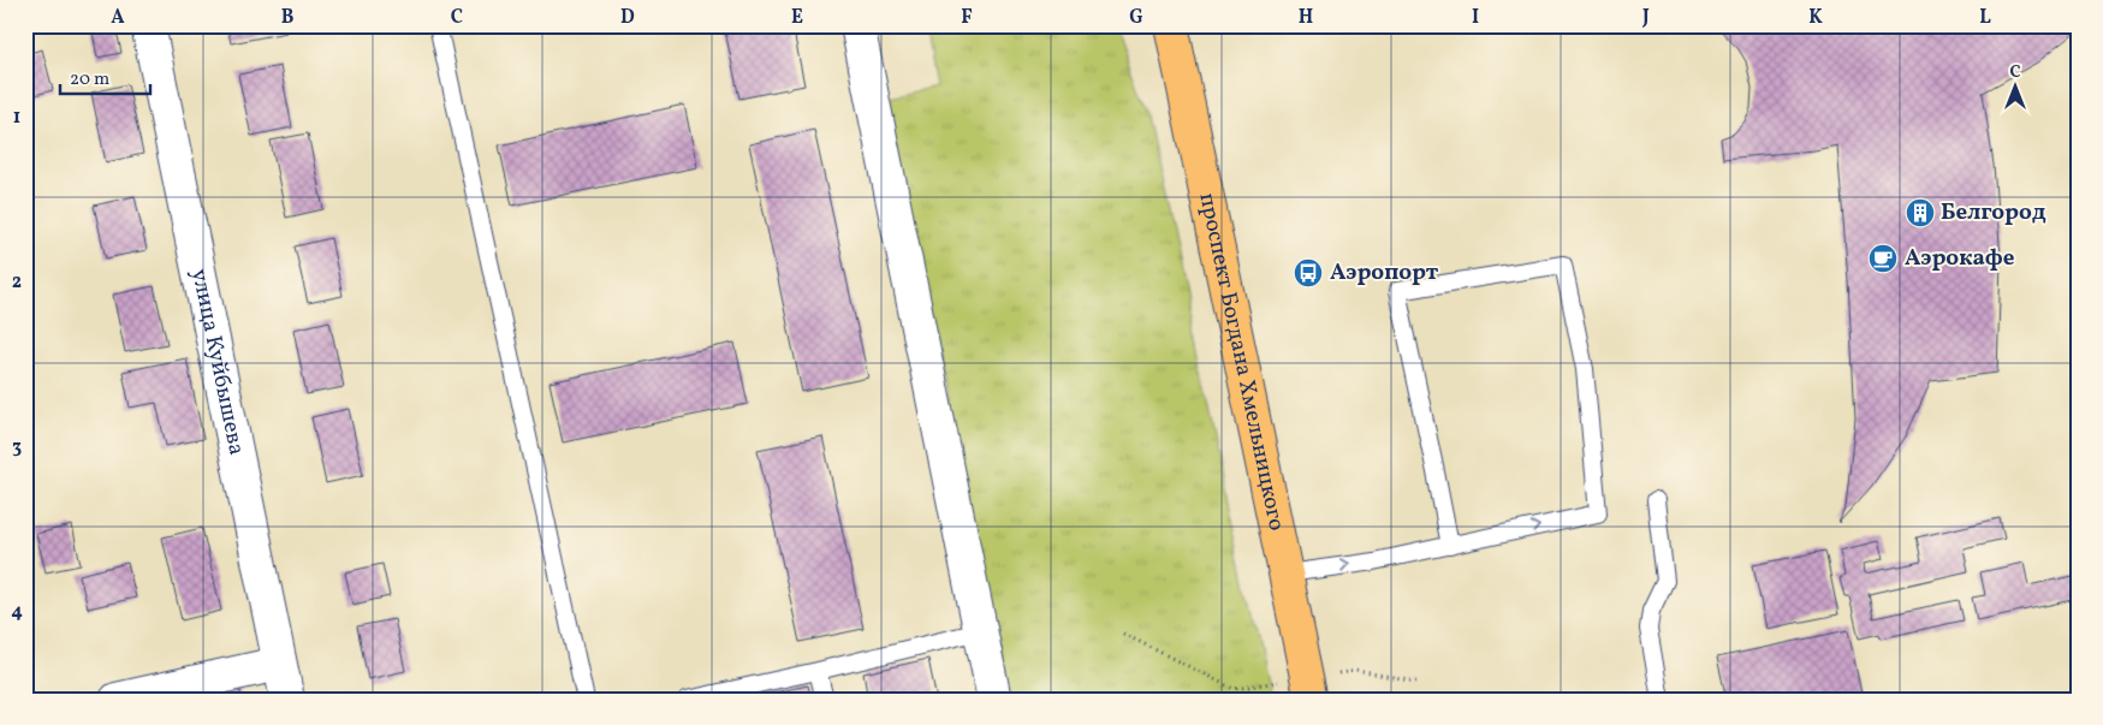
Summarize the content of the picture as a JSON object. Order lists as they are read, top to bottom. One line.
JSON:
{"streets":{"main road":["проспект Богдана Хмельницкого"],"street":["улица Куйбышева"]},"places":{"building":["Белгород"],"cafe":["Аэрокафе"],"bus stop":["Аэропорт"]},"scale_bar":"20 m","north":"top","grid":{"columns":["A","B","C","D","E","F","G","H","I","J","K","L"],"rows":["1","2","3","4"]}}
